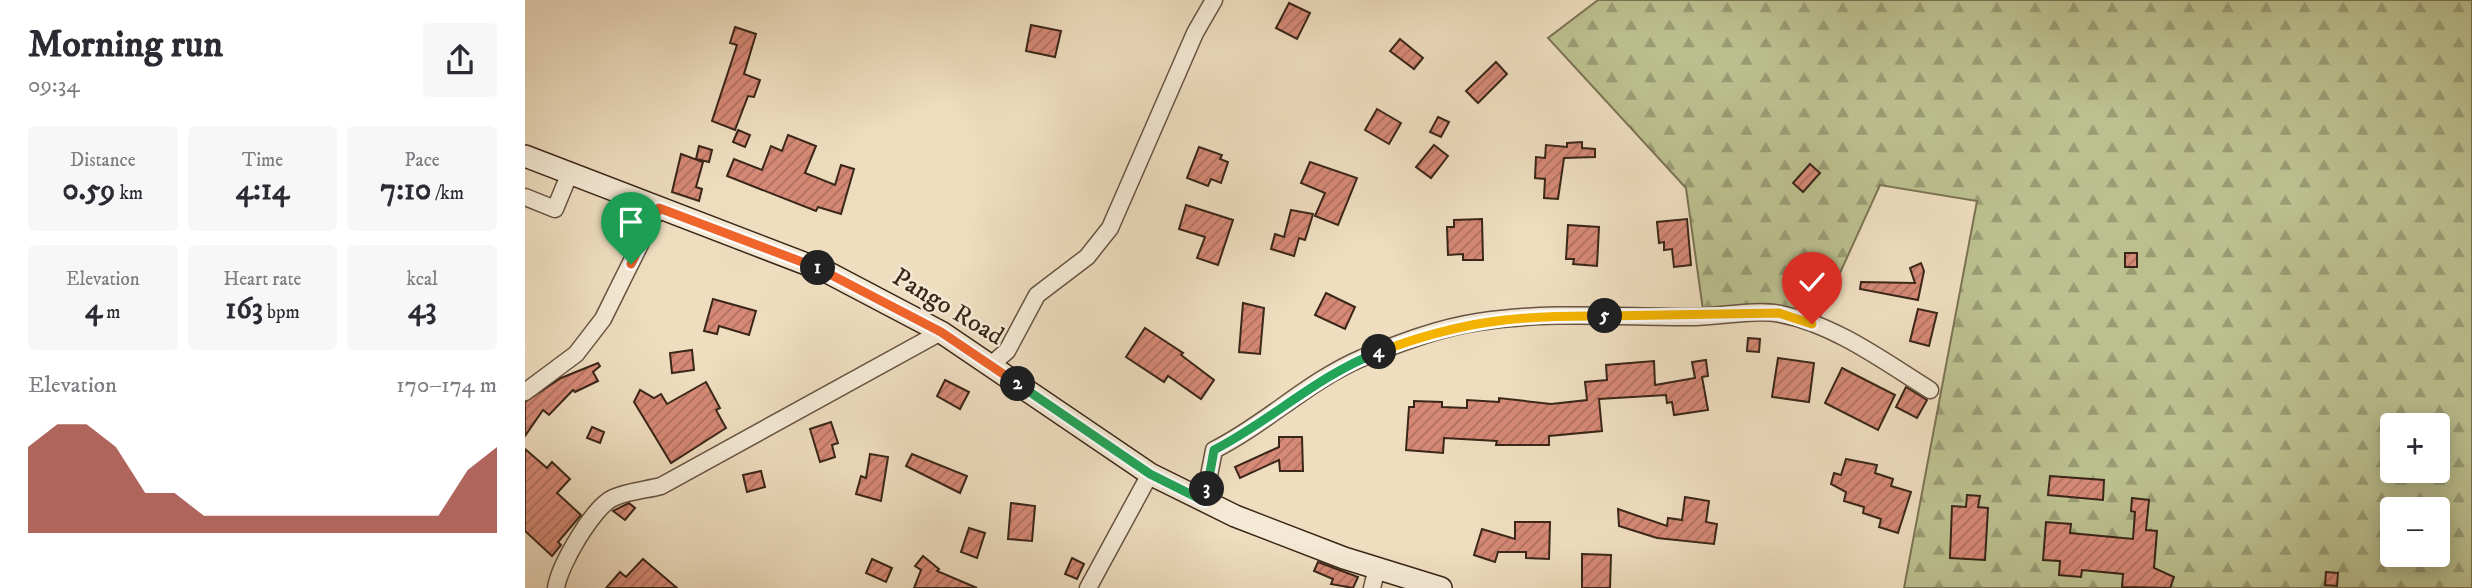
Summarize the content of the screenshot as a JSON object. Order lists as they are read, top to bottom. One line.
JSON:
{"streets":{"street":["Pango Road"]},"page":{"heading":["Morning run","09:34"],"stats":[["Distance","0.59 km"],["Time","4:14"],["Pace","7:10 /km"],["Elevation","4 m"],["Heart rate","163 bpm"],["kcal","43"]],"pins":["1","5","4","2","3"],"chart":["Elevation","170–174 m"],"map_buttons":["+","−"]}}
